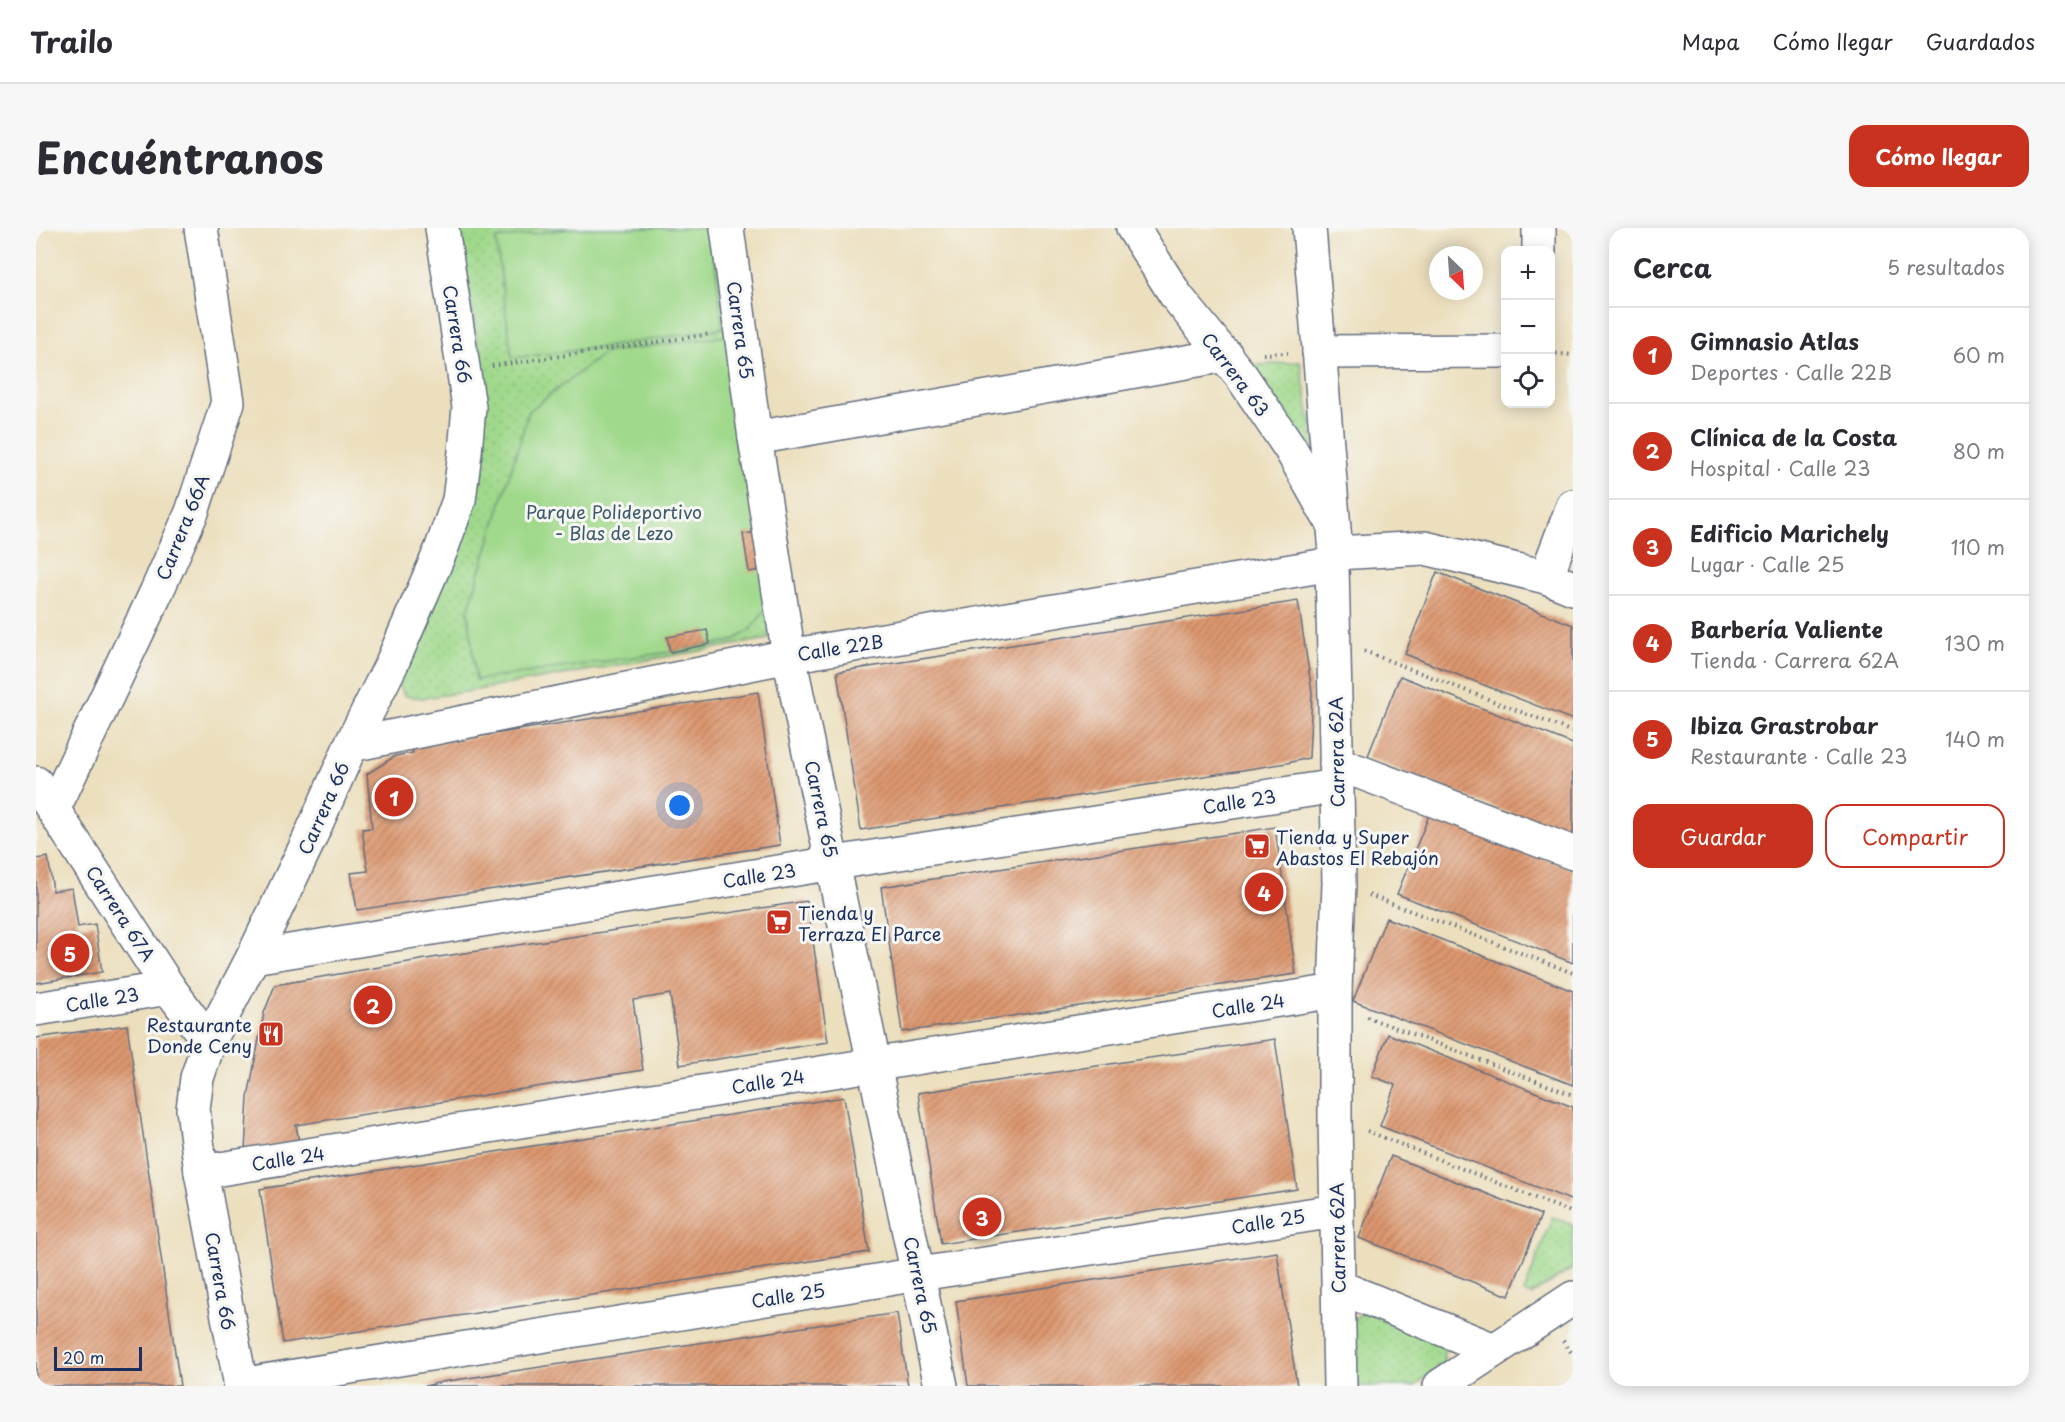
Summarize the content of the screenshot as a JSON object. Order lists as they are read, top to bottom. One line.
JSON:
{"streets":{"street":["Carrera 65","Carrera 66","Carrera 63","Carrera 66A","Calle 22B","Carrera 62A","Calle 23","Carrera 67A","Calle 24","Calle 25"]},"crossings":[["Carrera 65","Calle 22B"],["Carrera 65","Calle 23"],["Carrera 65","Calle 24"],["Carrera 65","Calle 25"],["Carrera 66","Calle 22B"],["Carrera 66","Calle 23"],["Carrera 66","Carrera 67A"],["Carrera 66","Calle 24"],["Carrera 66","Calle 25"],["Carrera 63","Calle 22B"],["Carrera 63","Carrera 62A"],["Carrera 66A","Carrera 67A"],["Calle 22B","Carrera 62A"],["Carrera 62A","Calle 23"],["Carrera 62A","Calle 24"],["Carrera 62A","Calle 25"],["Calle 23","Carrera 67A"]],"parks":["Parque Polideportivo - Blas de Lezo"],"places":{"supermarket":["Tienda y Super Abastos El Rebajón","Tienda y Terraza El Parce"],"restaurant":["Restaurante Donde Ceny"]},"scale_bar":"20 m","north":"bottom right","page":{"header":"Trailo","nav":["Mapa","Cómo llegar","Guardados"],"title":"Encuéntranos","buttons":["Cómo llegar",["Guardar","Compartir"]],"heading":["Cerca","5 resultados"],"map_buttons":["+","−"],"list":[{"mark":"1","name":"Gimnasio Atlas","note":"Deportes · Calle 22B","value":"60 m"},{"mark":"2","name":"Clínica de la Costa","note":"Hospital · Calle 23","value":"80 m"},{"mark":"3","name":"Edificio Marichely","note":"Lugar · Calle 25","value":"110 m"},{"mark":"4","name":"Barbería Valiente","note":"Tienda · Carrera 62A","value":"130 m"},{"mark":"5","name":"Ibiza Grastrobar","note":"Restaurante · Calle 23","value":"140 m"}],"pins":["1","4","5","2","3"],"scale":"20 m"}}
